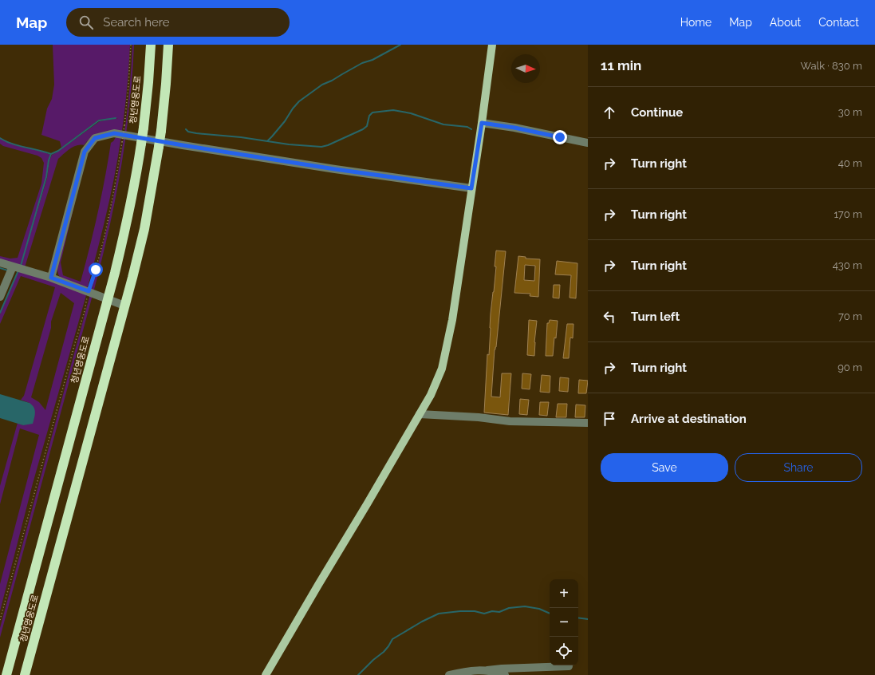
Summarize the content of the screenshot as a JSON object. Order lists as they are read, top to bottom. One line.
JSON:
{"streets":{"highway":["청년영웅도로"]},"north":"right","page":{"header":"Map","search":"Search here","nav":["Home","Map","About","Contact"],"heading":["11 min","Walk · 830 m"],"list":[["Continue","30 m"],["Turn right","40 m"],["Turn right","170 m"],["Turn right","430 m"],["Turn left","70 m"],["Turn right","90 m"],"Arrive at destination"],"buttons":["Save","Share"],"map_buttons":["+","−"]}}
